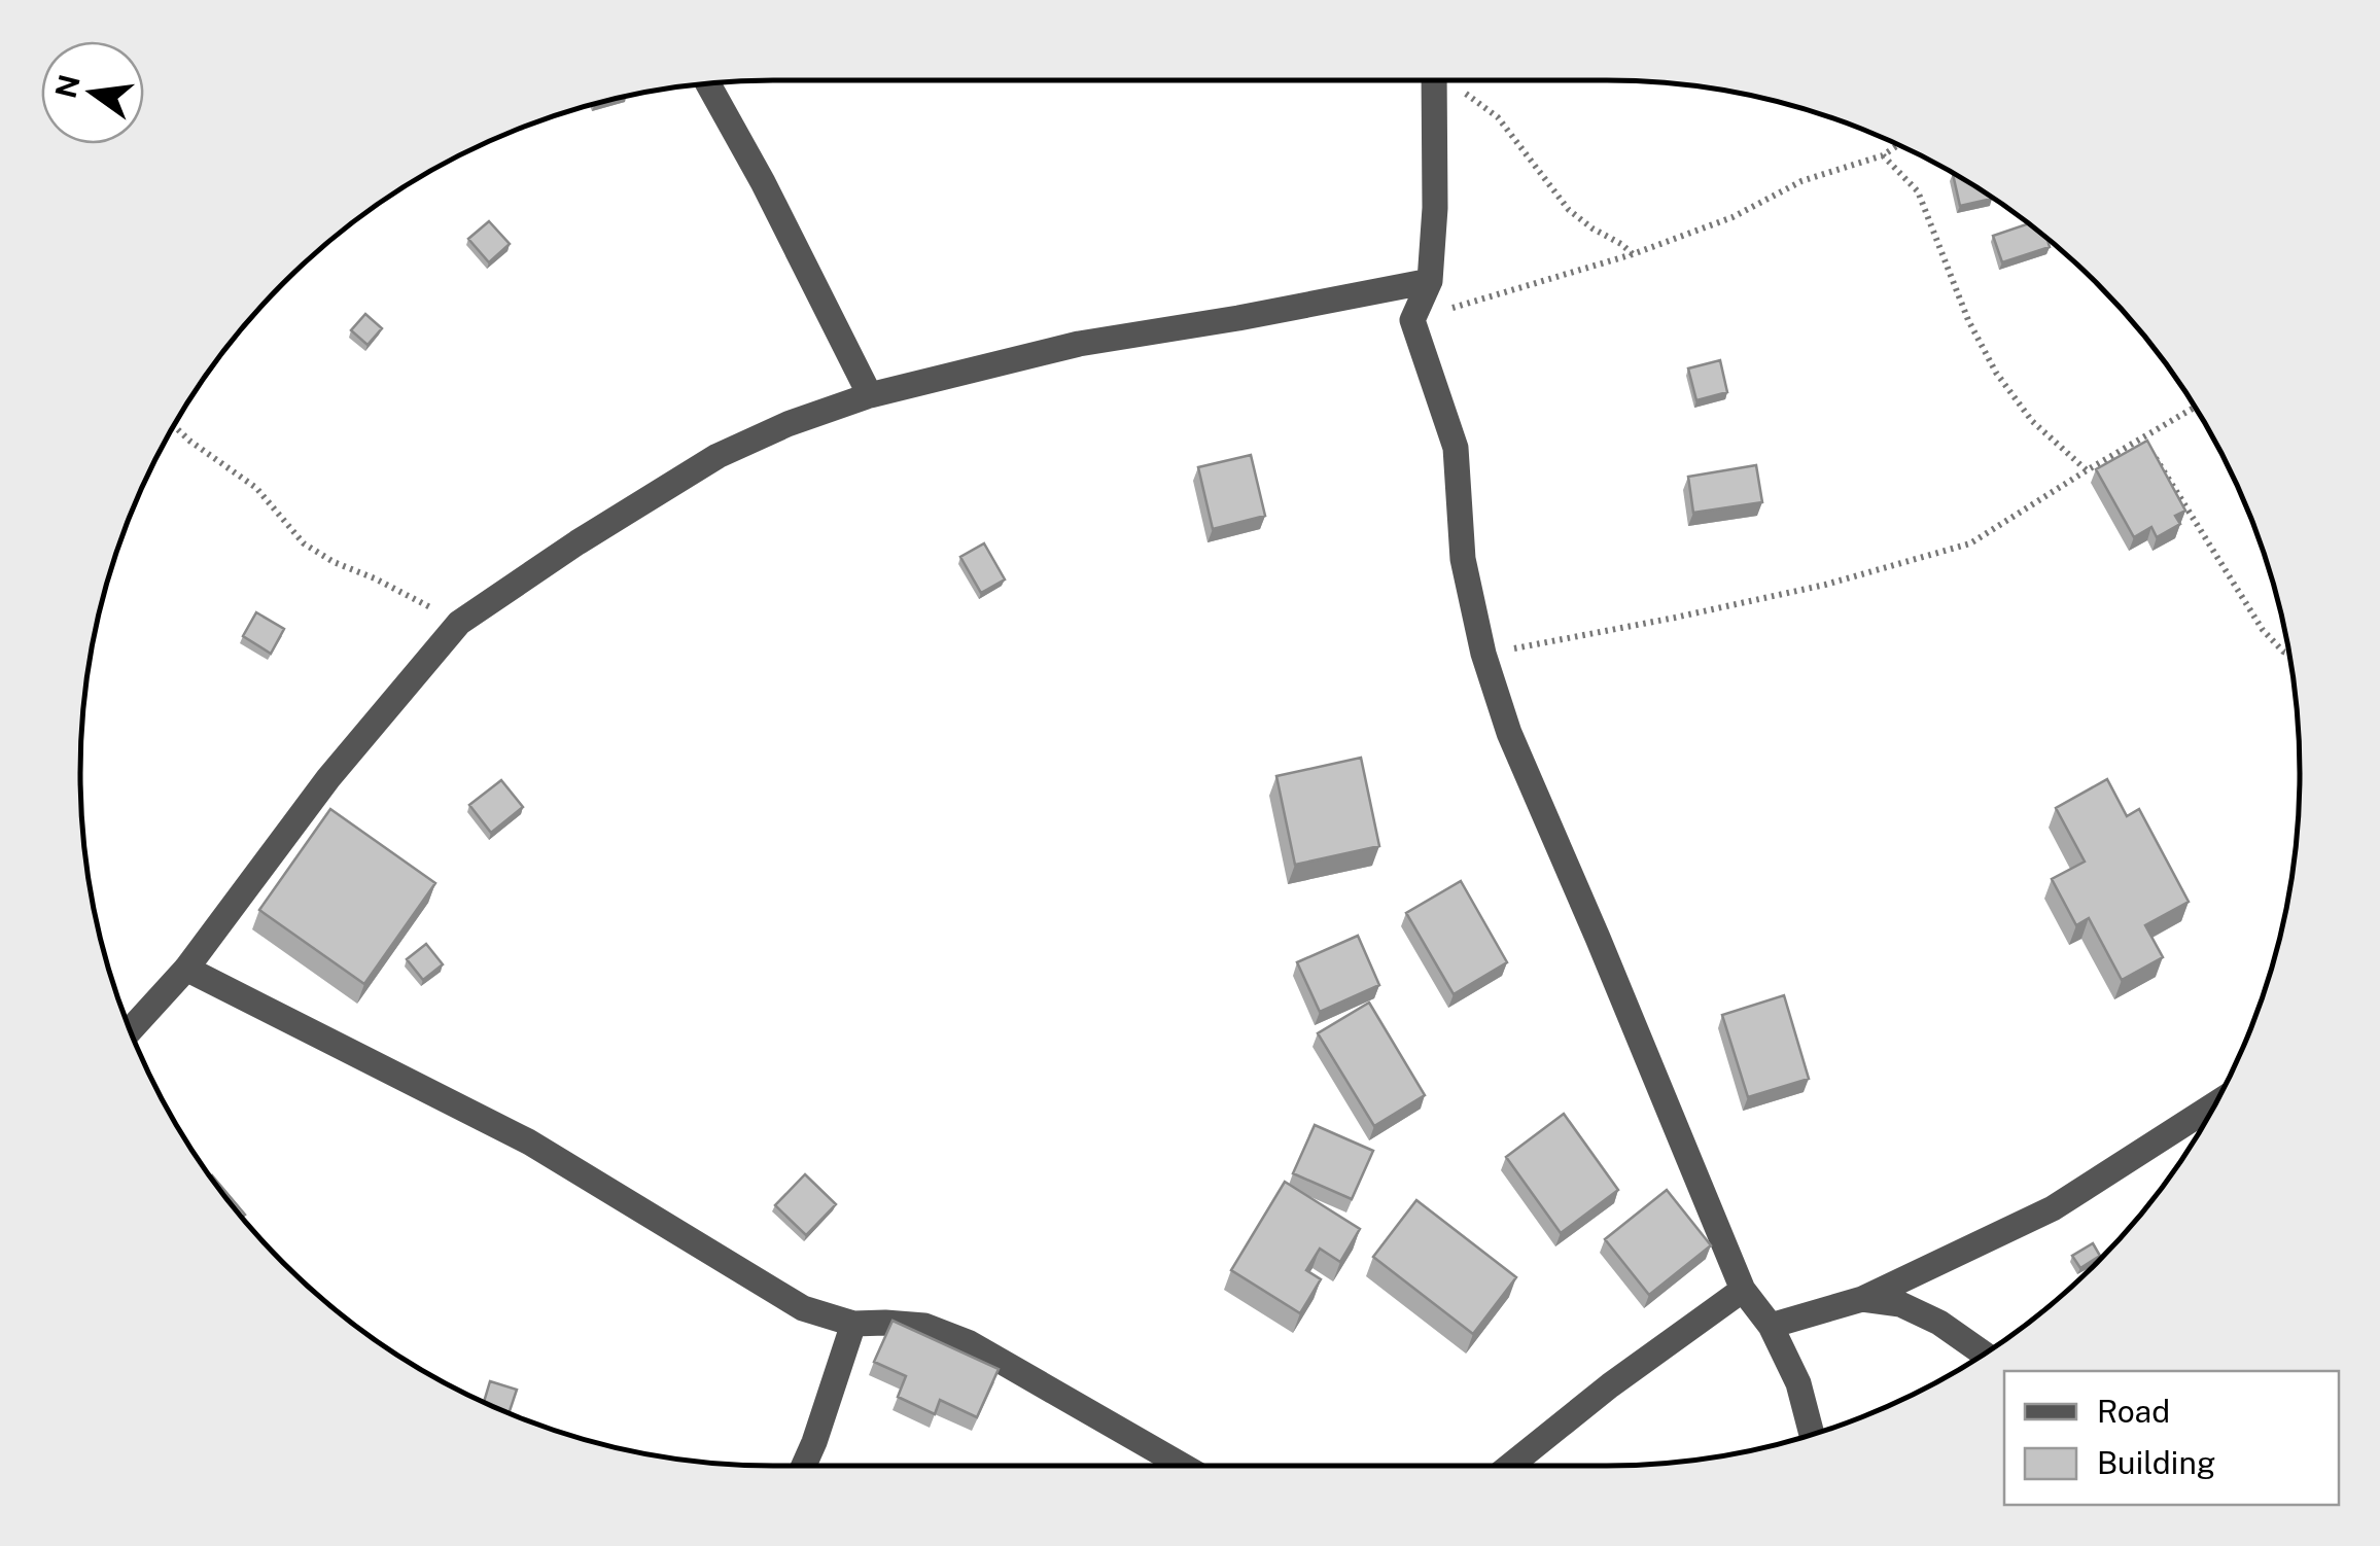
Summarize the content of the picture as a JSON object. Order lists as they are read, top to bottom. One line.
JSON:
{"legend":["Road","Building"],"north":"left"}
